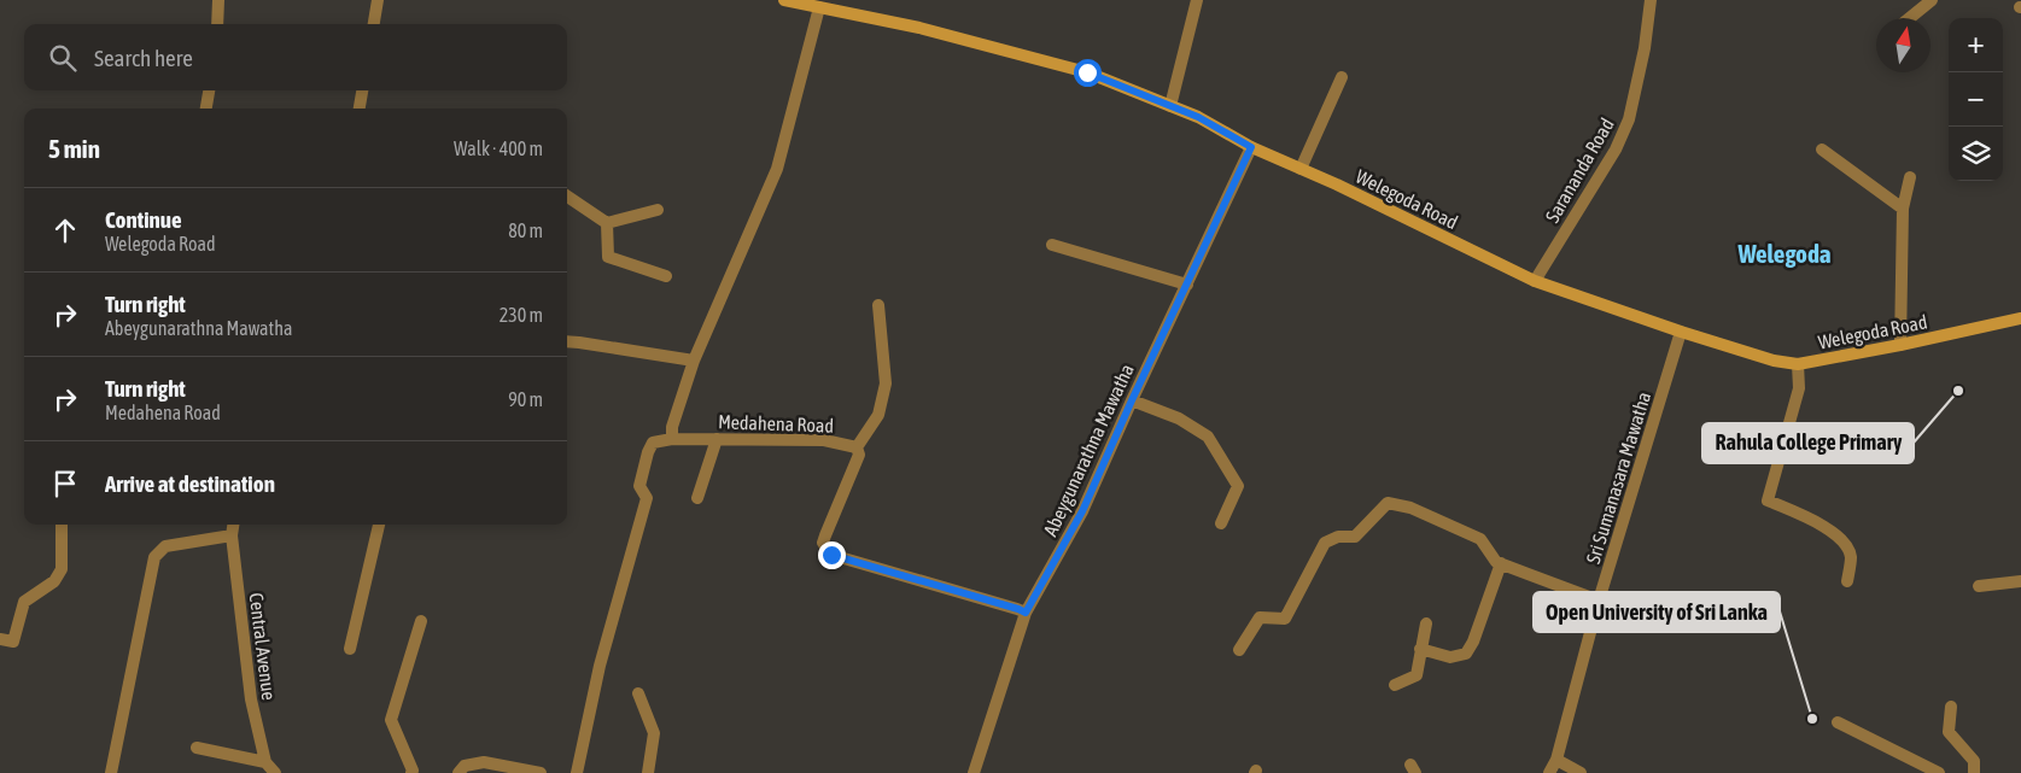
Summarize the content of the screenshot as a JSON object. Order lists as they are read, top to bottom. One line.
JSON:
{"streets":{"street":["Sarananda Road","Welegoda Road","Medahena Road","Abeygunarathna Mawatha","Sri Sumanasara Mawatha","Central Avenue"]},"crossings":[["Sarananda Road","Welegoda Road"],["Welegoda Road","Abeygunarathna Mawatha"],["Welegoda Road","Sri Sumanasara Mawatha"],["Medahena Road","Abeygunarathna Mawatha"]],"districts":["Welegoda"],"places":["Rahula College Primary","Open University of Sri Lanka"],"north":"top","page":{"map_buttons":["+","−"],"search":"Search here","heading":["5 min","Walk · 400 m"],"list":[["Continue","Welegoda Road","80 m"],["Turn right","Abeygunarathna Mawatha","230 m"],["Turn right","Medahena Road","90 m"],"Arrive at destination"]}}
